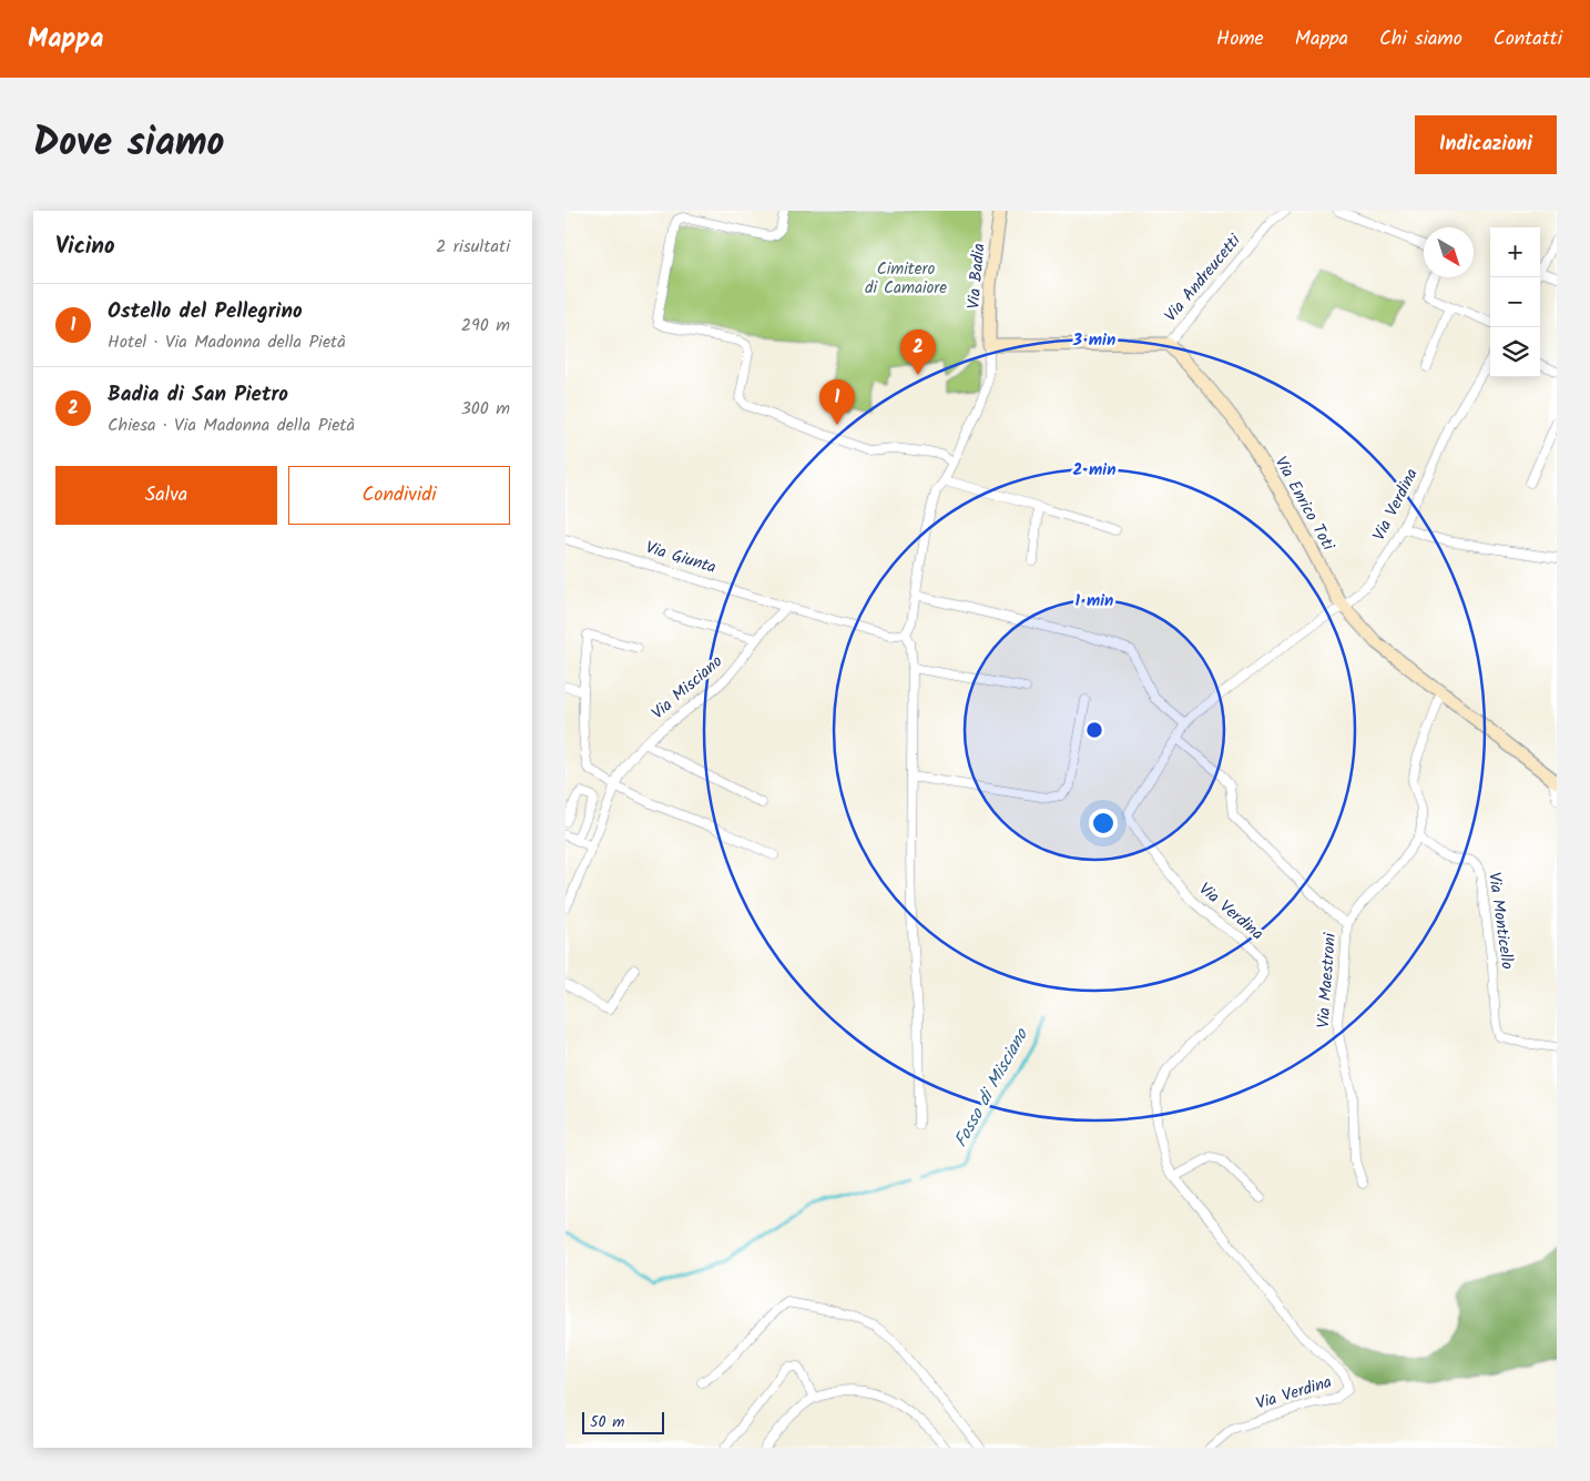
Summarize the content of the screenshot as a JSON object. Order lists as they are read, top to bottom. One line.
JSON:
{"streets":{"street":["Via Badia","Via Andreucetti","Via Enrico Toti","Via Verdina","Via Giunta","Via Misciano","Via Monticello","Via Maestroni"]},"crossings":[["Via Andreucetti","Via Enrico Toti"],["Via Enrico Toti","Via Verdina"],["Via Giunta","Via Misciano"],["Via Monticello","Via Maestroni"]],"water":["Fosso di Misciano"],"parks":["Cimitero di Camaiore"],"scale_bar":"50 m","north":"bottom right","page":{"header":"Mappa","nav":["Home","Mappa","Chi siamo","Contatti"],"title":"Dove siamo","buttons":["Indicazioni",["Salva","Condividi"]],"heading":["Vicino","2 risultati"],"map_buttons":["+","−"],"list":[{"mark":"1","name":"Ostello del Pellegrino","note":"Hotel · Via Madonna della Pietà","value":"290 m"},{"mark":"2","name":"Badia di San Pietro","note":"Chiesa · Via Madonna della Pietà","value":"300 m"}],"pins":["2","1"],"scale":"50 m"},"rings":["3 min","2 min","1 min"]}
